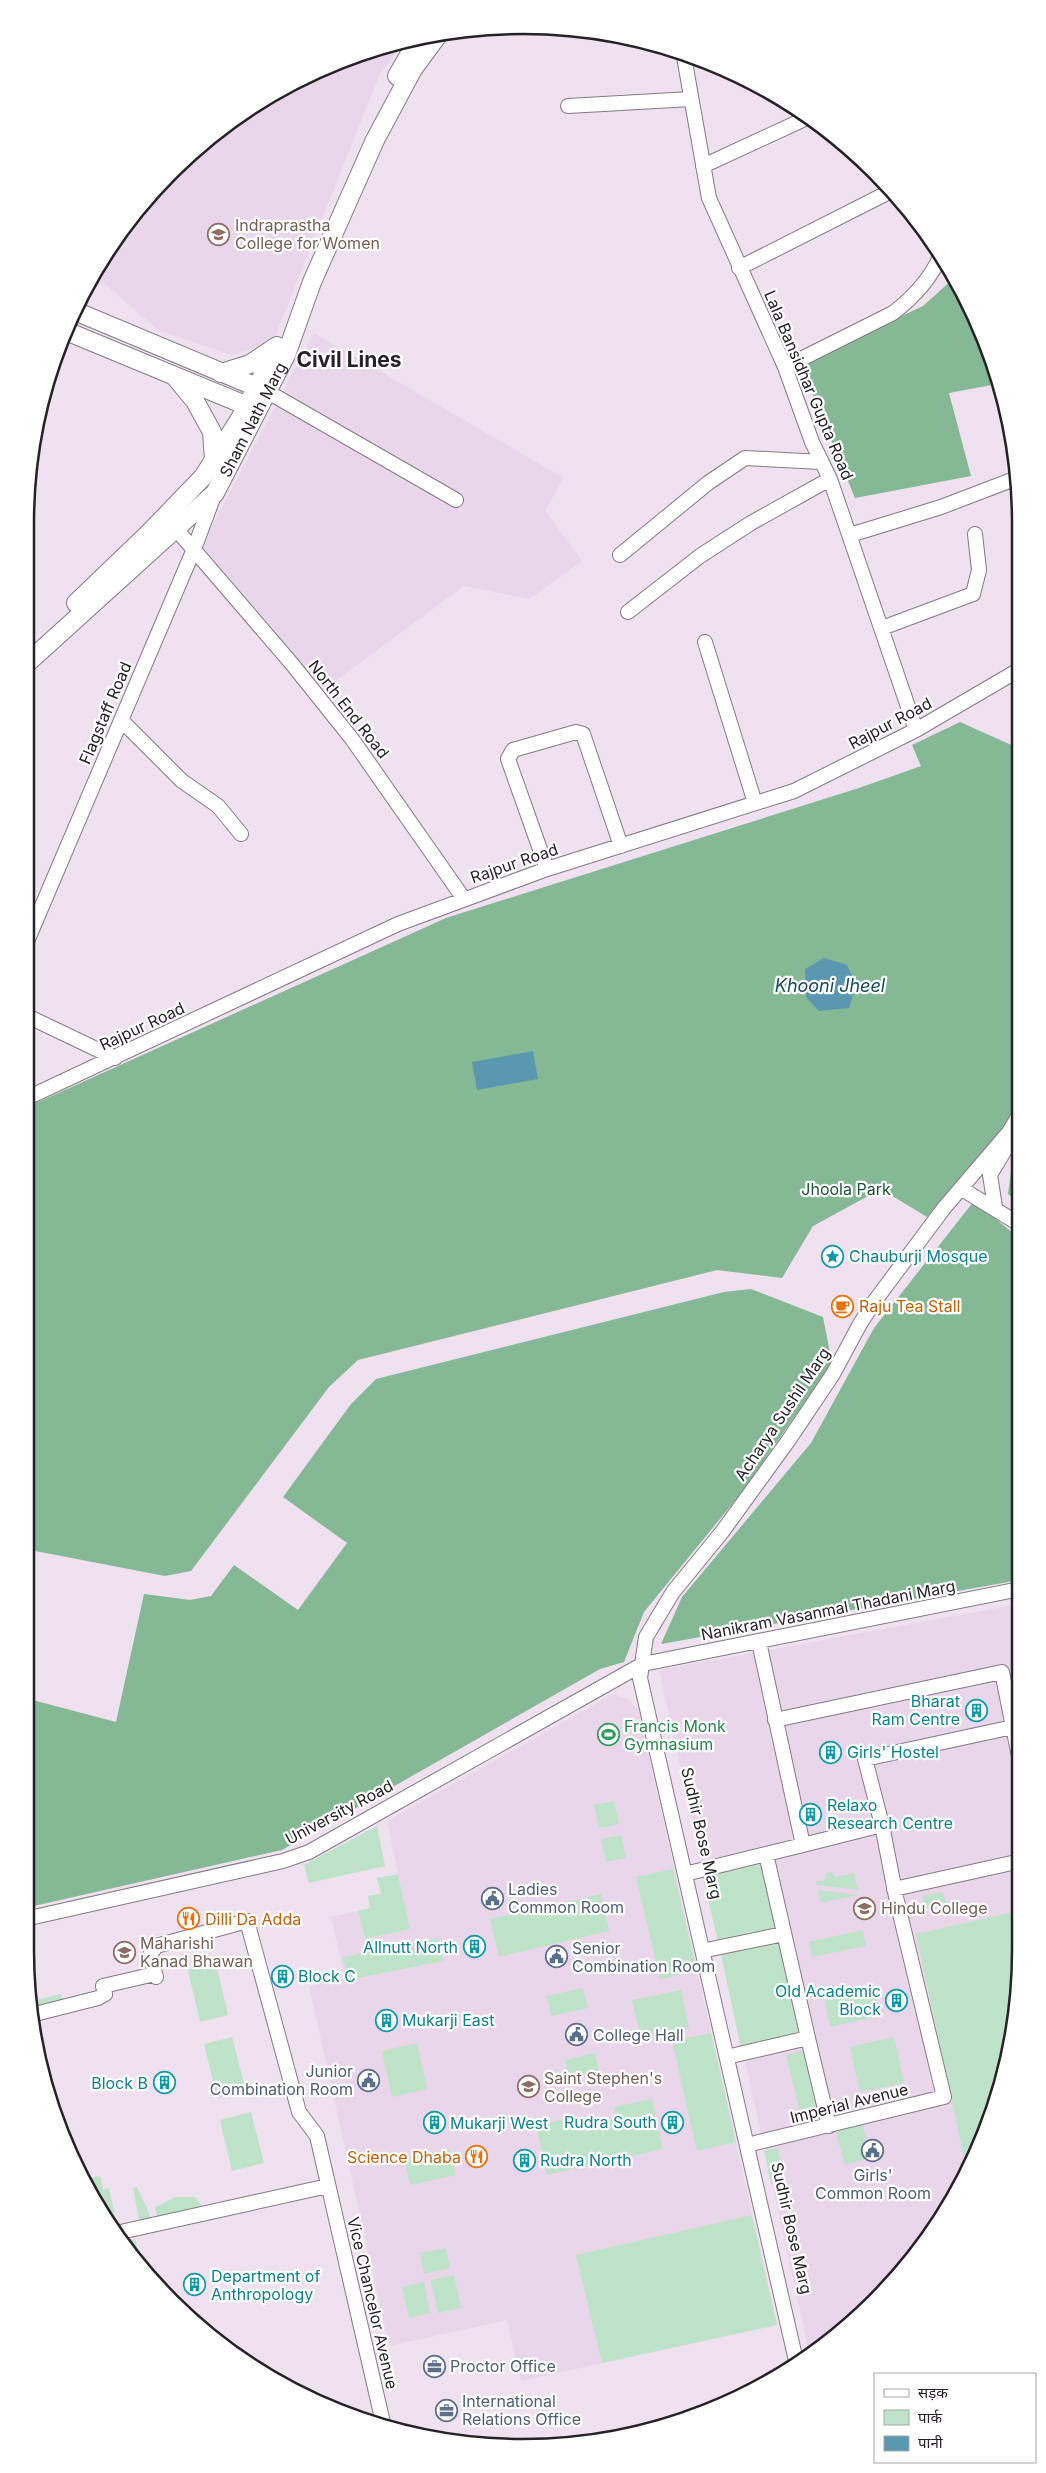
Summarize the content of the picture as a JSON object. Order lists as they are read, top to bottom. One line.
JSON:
{"streets":{"main road":["Sham Nath Marg"],"street":["Lala Bansidhar Gupta Road","North End Road","Flagstaff Road","Rajpur Road","Acharya Sushil Marg","Nanikram Vasanmal Thadani Marg","University Road","Sudhir Bose Marg","Imperial Avenue","Vice Chancelor Avenue"]},"crossings":[["Lala Bansidhar Gupta Road","Rajpur Road"],["Sham Nath Marg","North End Road"],["Sham Nath Marg","Flagstaff Road"],["North End Road","Flagstaff Road"],["North End Road","Rajpur Road"],["Acharya Sushil Marg","Nanikram Vasanmal Thadani Marg"],["Acharya Sushil Marg","University Road"],["Acharya Sushil Marg","Sudhir Bose Marg"],["Nanikram Vasanmal Thadani Marg","University Road"],["Nanikram Vasanmal Thadani Marg","Sudhir Bose Marg"],["University Road","Sudhir Bose Marg"],["Sudhir Bose Marg","Imperial Avenue"]],"districts":["Civil Lines"],"water":["Khooni Jheel"],"parks":["Jhoola Park"],"places":{"school or university":["Indraprastha College for Women","Hindu College","Maharishi Kanad Bhawan","Saint Stephen's College"],"place":["Chauburji Mosque"],"cafe":["Raju Tea Stall"],"building":["Bharat Ram Centre","Girls' Hostel","Relaxo Research Centre","Allnutt North","Block C","Old Academic Block","Mukarji East","Block B","Rudra South","Mukarji West","Rudra North","Department of Anthropology"],"sports":["Francis Monk Gymnasium"],"public building":["Ladies Common Room","Senior Combination Room","College Hall","Junior Combination Room","Girls' Common Room"],"restaurant":["Dilli Da Adda","Science Dhaba"],"office":["Proctor Office","International Relations Office"]},"legend":["सड़क","पार्क","पानी"]}
